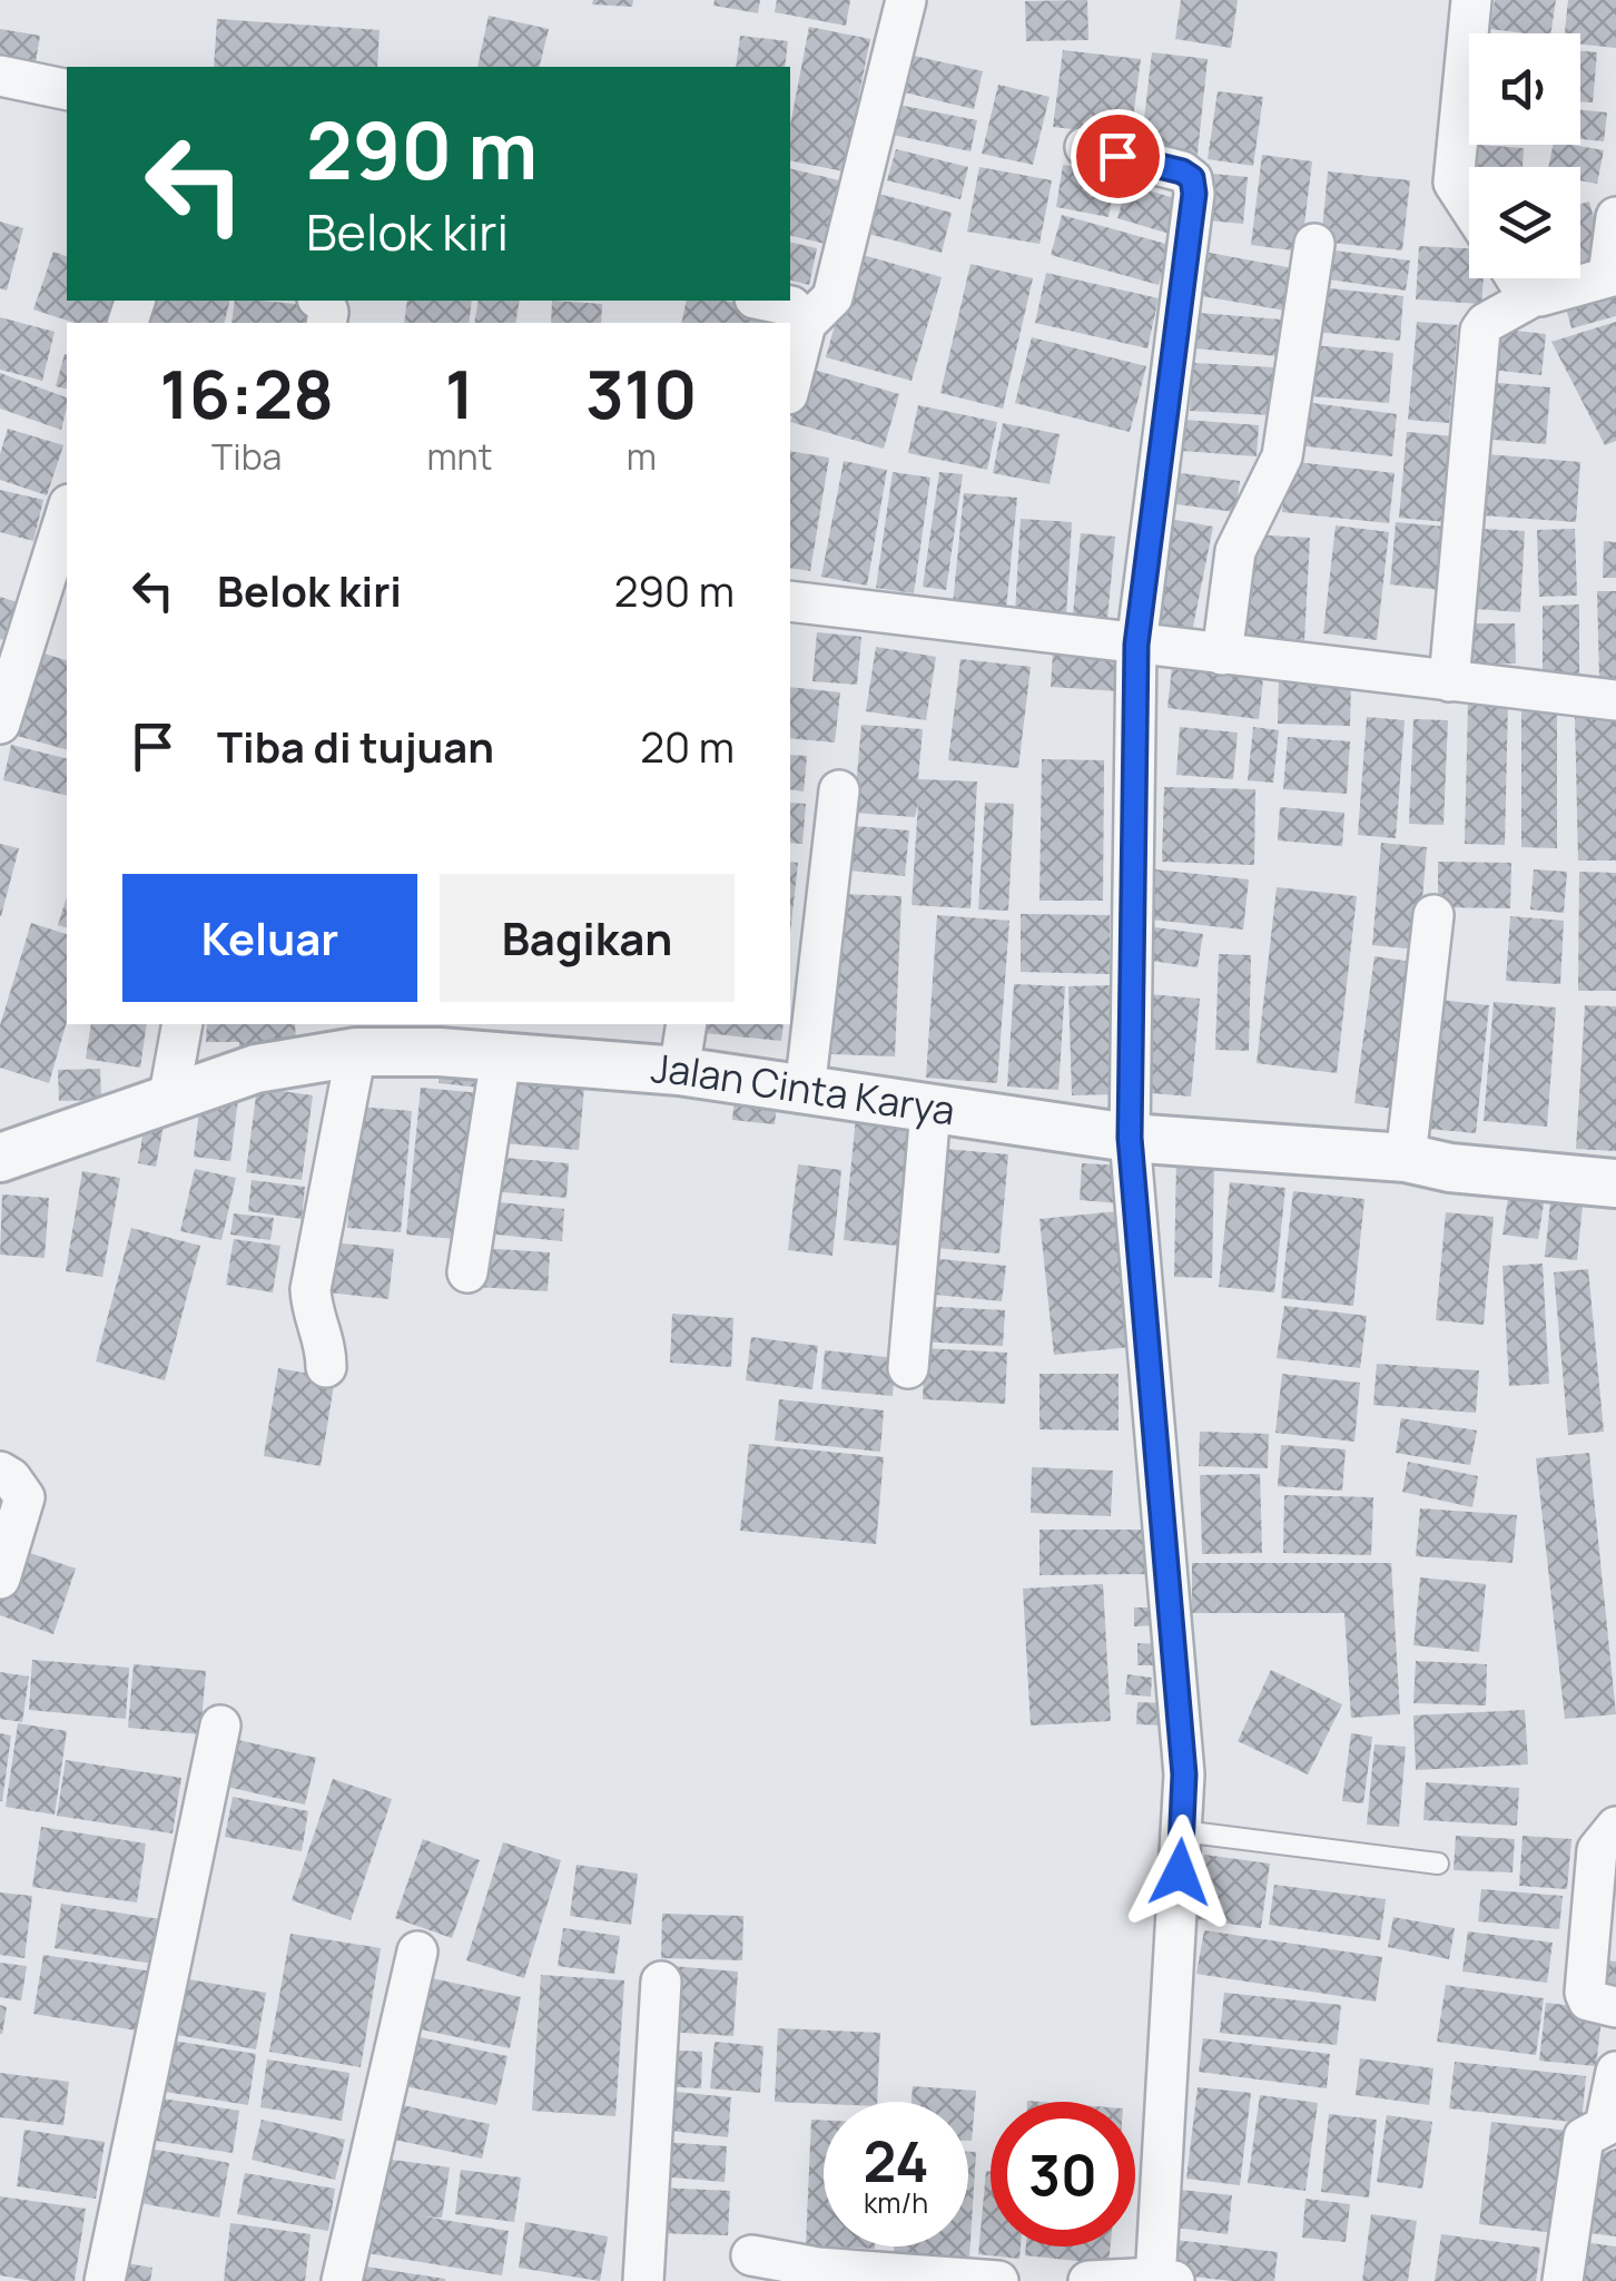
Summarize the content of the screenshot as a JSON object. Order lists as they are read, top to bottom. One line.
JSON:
{"streets":{"street":["Jalan Cinta Karya"]},"page":{"turn":["290 m","Belok kiri"],"eta":["16:28","Tiba","1","mnt","310","m"],"list":[{"name":"Belok kiri","value":"290 m"},{"name":"Tiba di tujuan","value":"20 m"}],"buttons":["Keluar","Bagikan"],"speed":"24 km/h","limit":"30"}}
